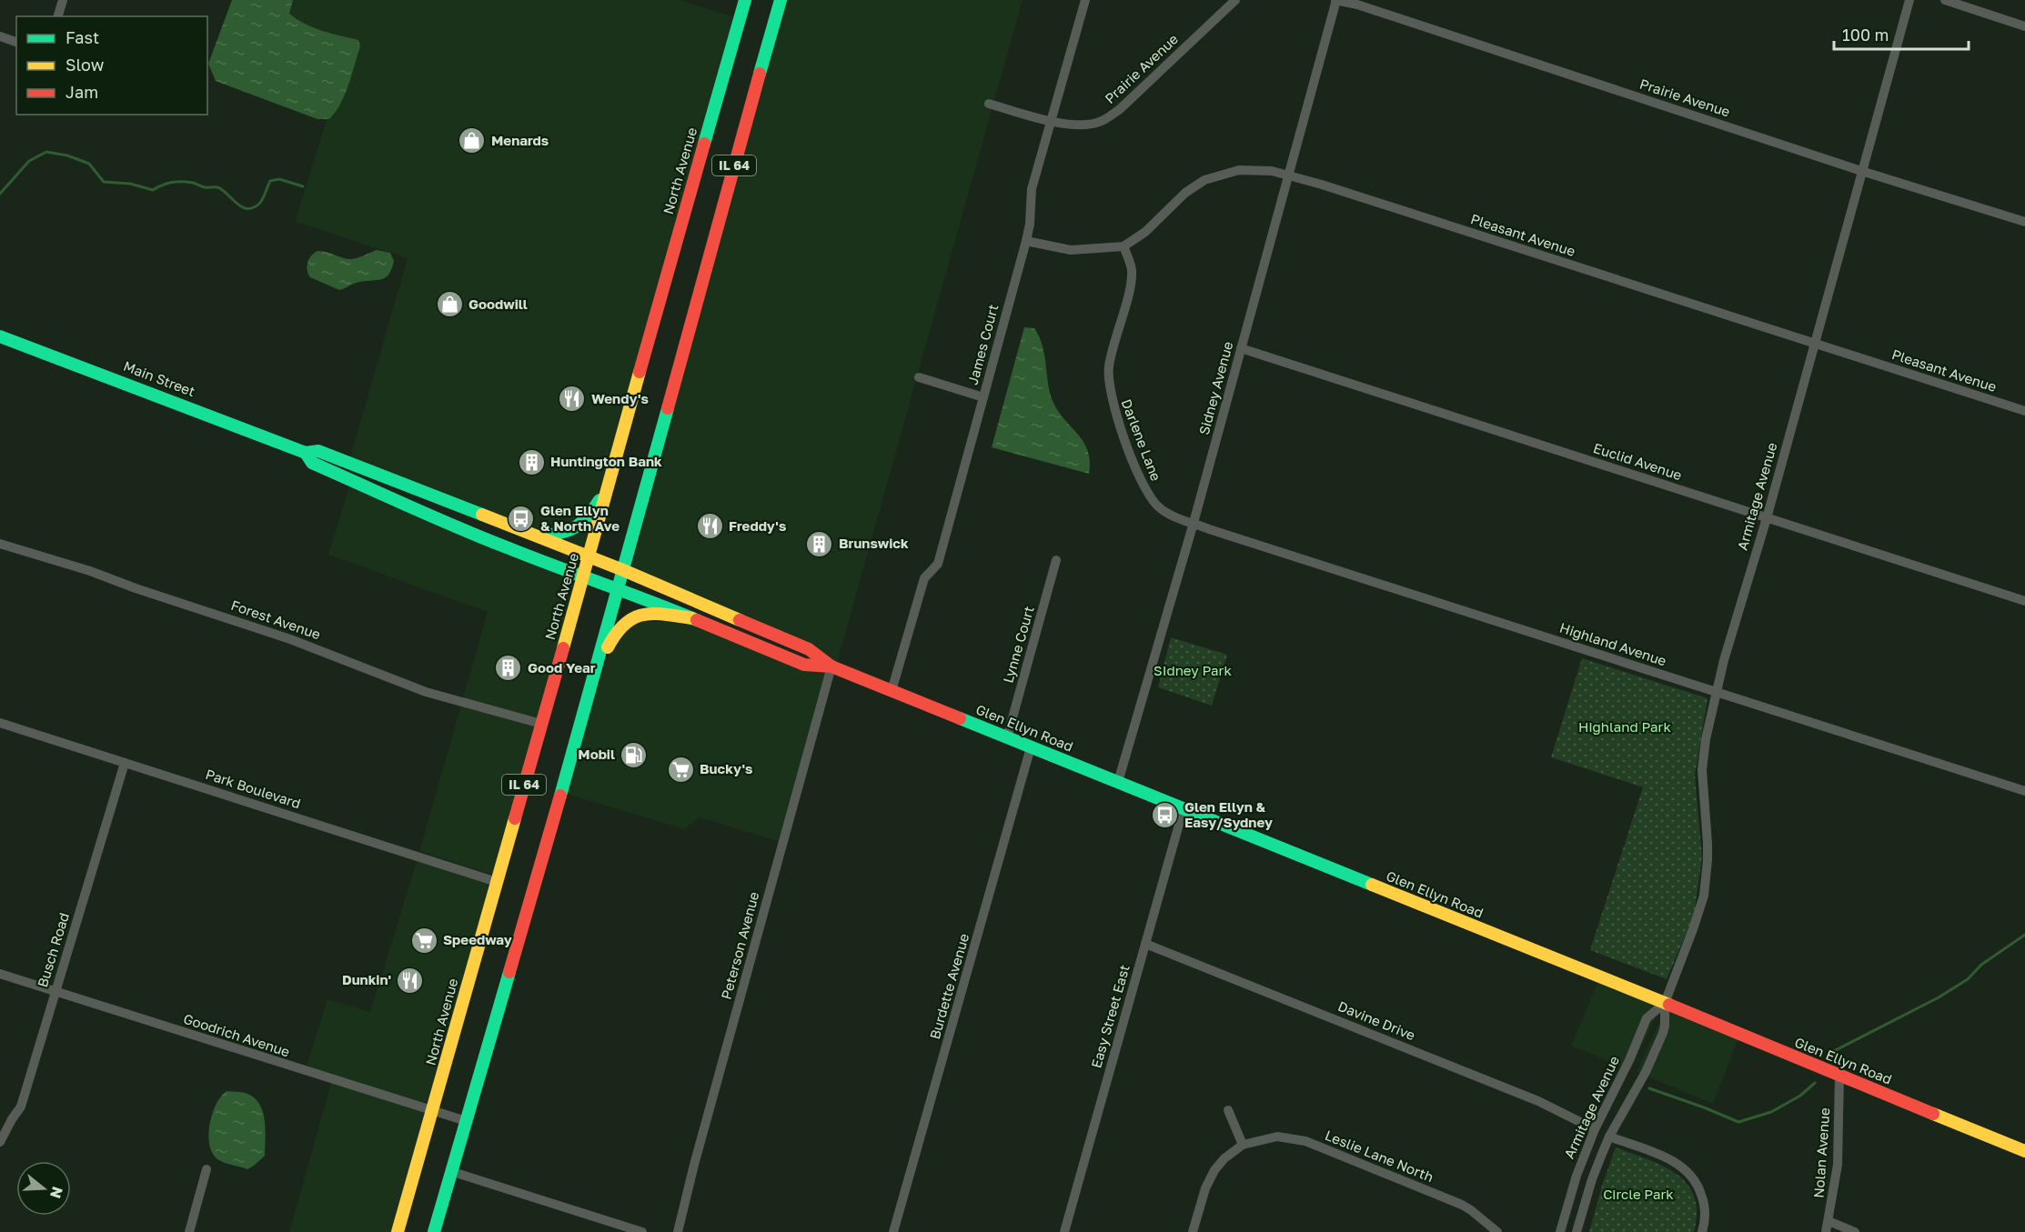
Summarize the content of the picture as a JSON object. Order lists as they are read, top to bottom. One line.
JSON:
{"streets":{"main road":["IL 64","North Avenue","Main Street","Glen Ellyn Road"],"street":["Prairie Avenue","Pleasant Avenue","James Court","Sidney Avenue","Darlene Lane","Euclid Avenue","Armitage Avenue","Forest Avenue","Lynne Court","Highland Avenue","Park Boulevard","Peterson Avenue","Busch Road","Burdette Avenue","Easy Street East","Davine Drive","Goodrich Avenue","Nolan Avenue","Leslie Lane North"]},"crossings":[["Prairie Avenue","James Court"],["Prairie Avenue","Sidney Avenue"],["Prairie Avenue","Armitage Avenue"],["IL 64","Glen Ellyn Road"],["IL 64","Goodrich Avenue"],["North Avenue","Main Street"],["North Avenue","Forest Avenue"],["North Avenue","Glen Ellyn Road"],["North Avenue","Park Boulevard"],["North Avenue","Goodrich Avenue"],["Pleasant Avenue","Sidney Avenue"],["Pleasant Avenue","Darlene Lane"],["Pleasant Avenue","Armitage Avenue"],["James Court","Glen Ellyn Road"],["Main Street","Glen Ellyn Road"],["Sidney Avenue","Darlene Lane"],["Sidney Avenue","Euclid Avenue"],["Sidney Avenue","Highland Avenue"],["Sidney Avenue","Glen Ellyn Road"],["Darlene Lane","Highland Avenue"],["Euclid Avenue","Armitage Avenue"],["Armitage Avenue","Highland Avenue"],["Armitage Avenue","Glen Ellyn Road"],["Armitage Avenue","Davine Drive"],["Lynne Court","Glen Ellyn Road"],["Glen Ellyn Road","Peterson Avenue"],["Glen Ellyn Road","Burdette Avenue"],["Glen Ellyn Road","Easy Street East"],["Glen Ellyn Road","Nolan Avenue"],["Park Boulevard","Busch Road"],["Busch Road","Goodrich Avenue"],["Easy Street East","Davine Drive"]],"parks":["SIdney Park","Highland Park","Circle Park"],"places":{"shop":["Menards","Goodwill"],"restaurant":["Wendy's","Freddy's","Dunkin'"],"building":["Huntington Bank","Brunswick","Good Year"],"bus stop":["Glen Ellyn & North Ave","Glen Ellyn & Easy/Sydney"],"fuel station":["Mobil"],"supermarket":["Bucky's","Speedway"]},"legend":["Fast","Slow","Jam"],"scale_bar":"100 m","north":"right"}
